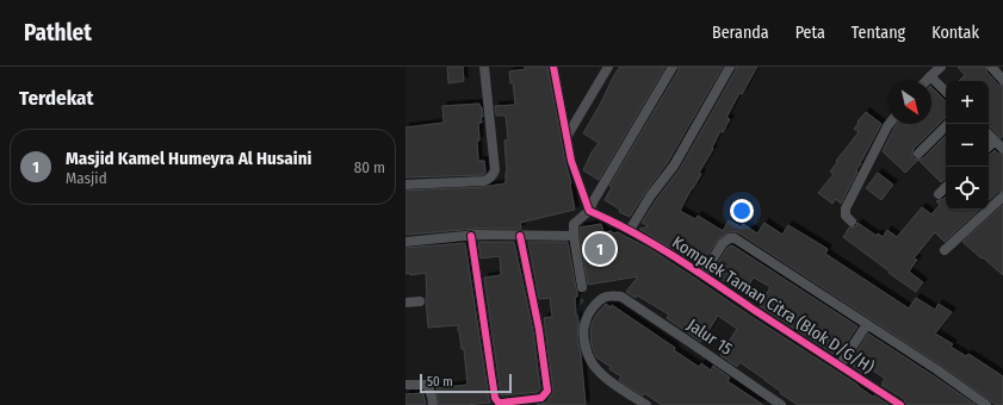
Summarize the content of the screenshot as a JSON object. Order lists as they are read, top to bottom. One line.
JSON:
{"streets":{"street":["Komplek Taman Citra (Blok D/G/H)","Jalur 15"]},"scale_bar":"50 m","north":"bottom right","page":{"header":"Pathlet","nav":["Beranda","Peta","Tentang","Kontak"],"heading":"Terdekat","map_buttons":["+","−"],"list":[{"mark":"1","name":"Masjid Kamel Humeyra Al Husaini","note":"Masjid","value":"80 m"}],"pins":"1","scale":"50 m"}}
